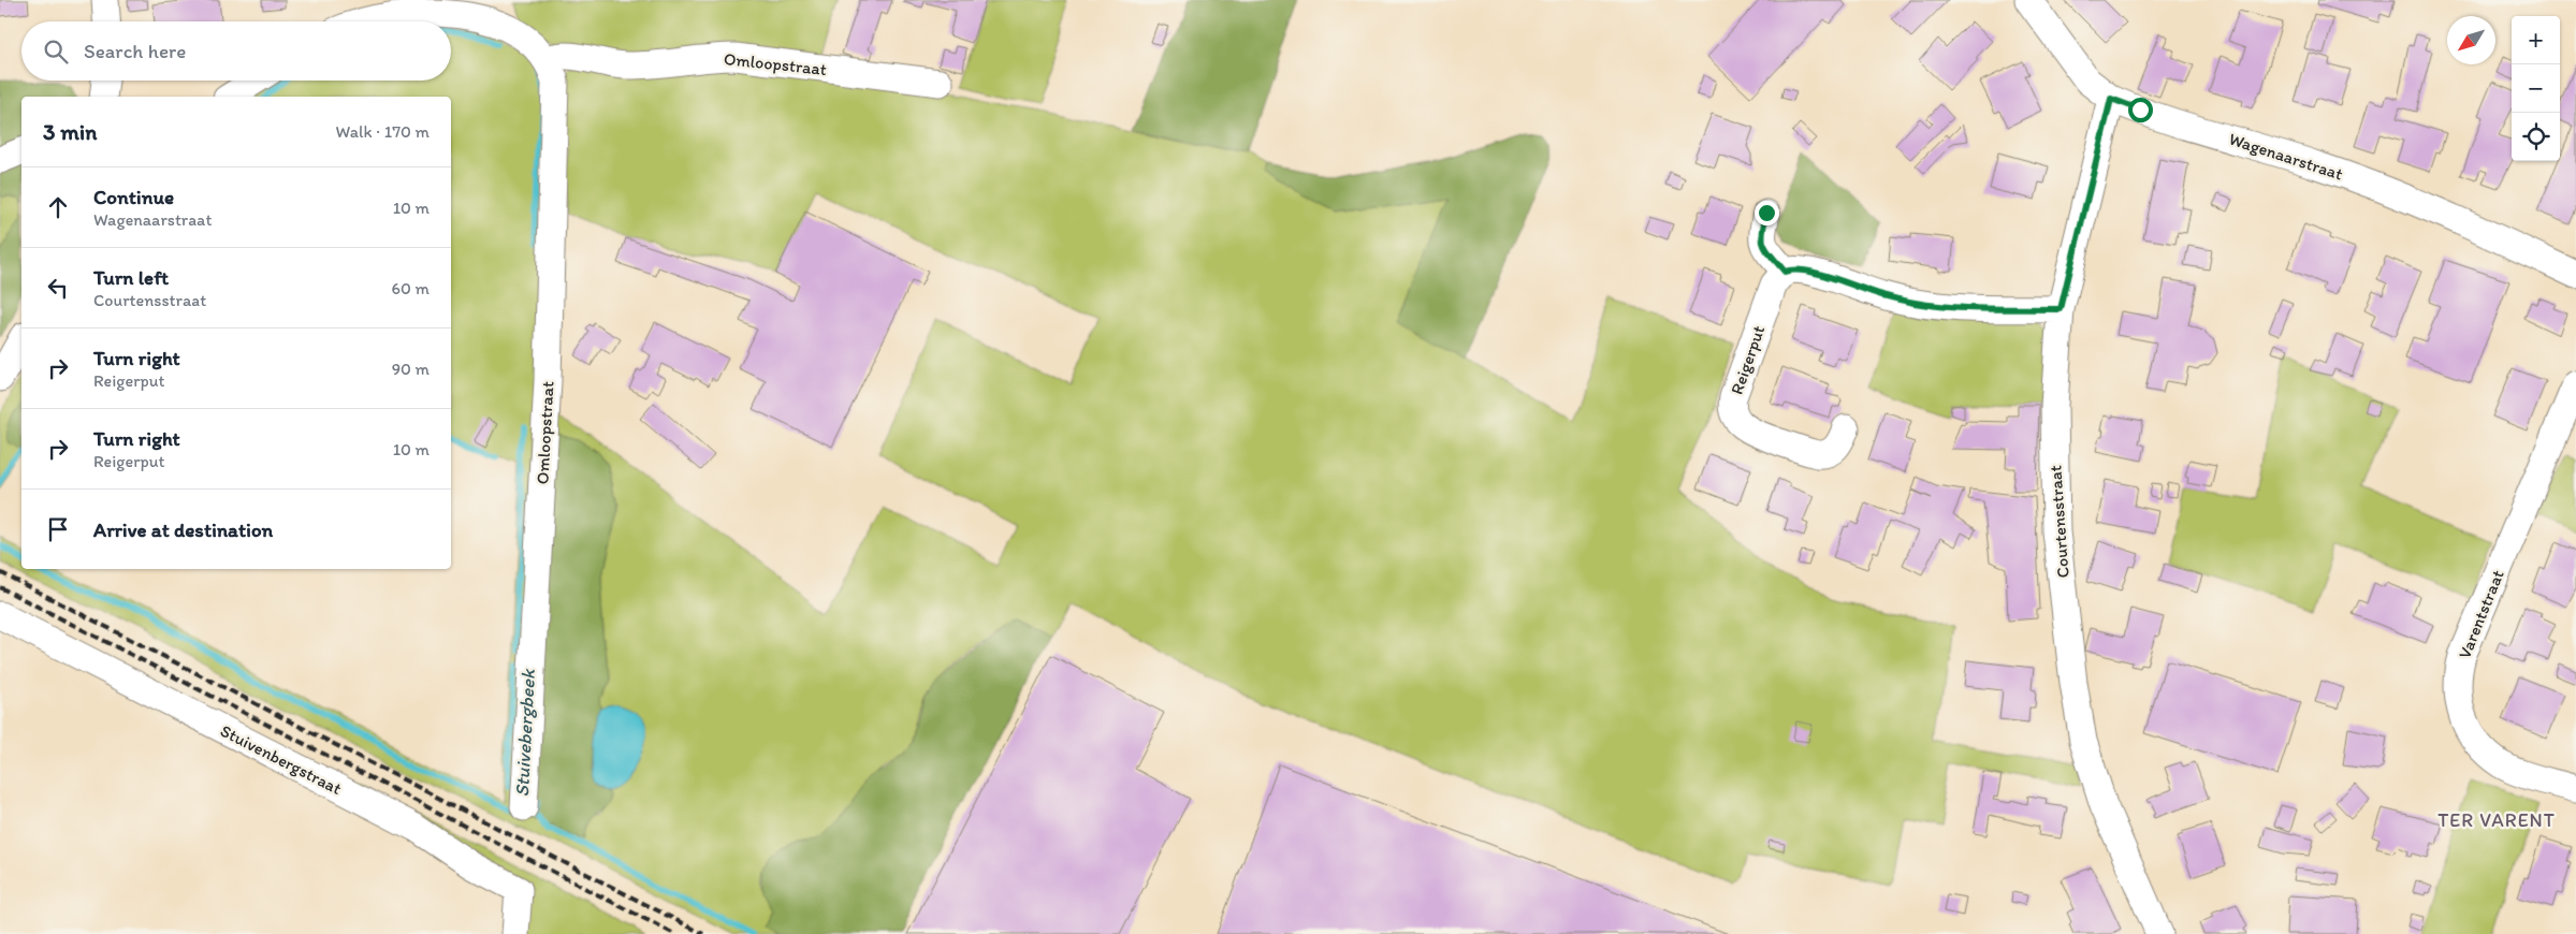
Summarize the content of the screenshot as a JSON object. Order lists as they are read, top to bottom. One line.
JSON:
{"streets":{"street":["Omloopstraat","Wagenaarstraat","Reigerput","Courtensstraat","Varentstraat","Stuivenbergstraat"]},"crossings":[["Wagenaarstraat","Courtensstraat"]],"districts":["TER VARENT"],"water":["Stuivebergbeek"],"north":"bottom left","page":{"map_buttons":["+","−"],"search":"Search here","heading":["3 min","Walk · 170 m"],"list":[["Continue","Wagenaarstraat","10 m"],["Turn left","Courtensstraat","60 m"],["Turn right","Reigerput","90 m"],["Turn right","Reigerput","10 m"],"Arrive at destination"]}}
